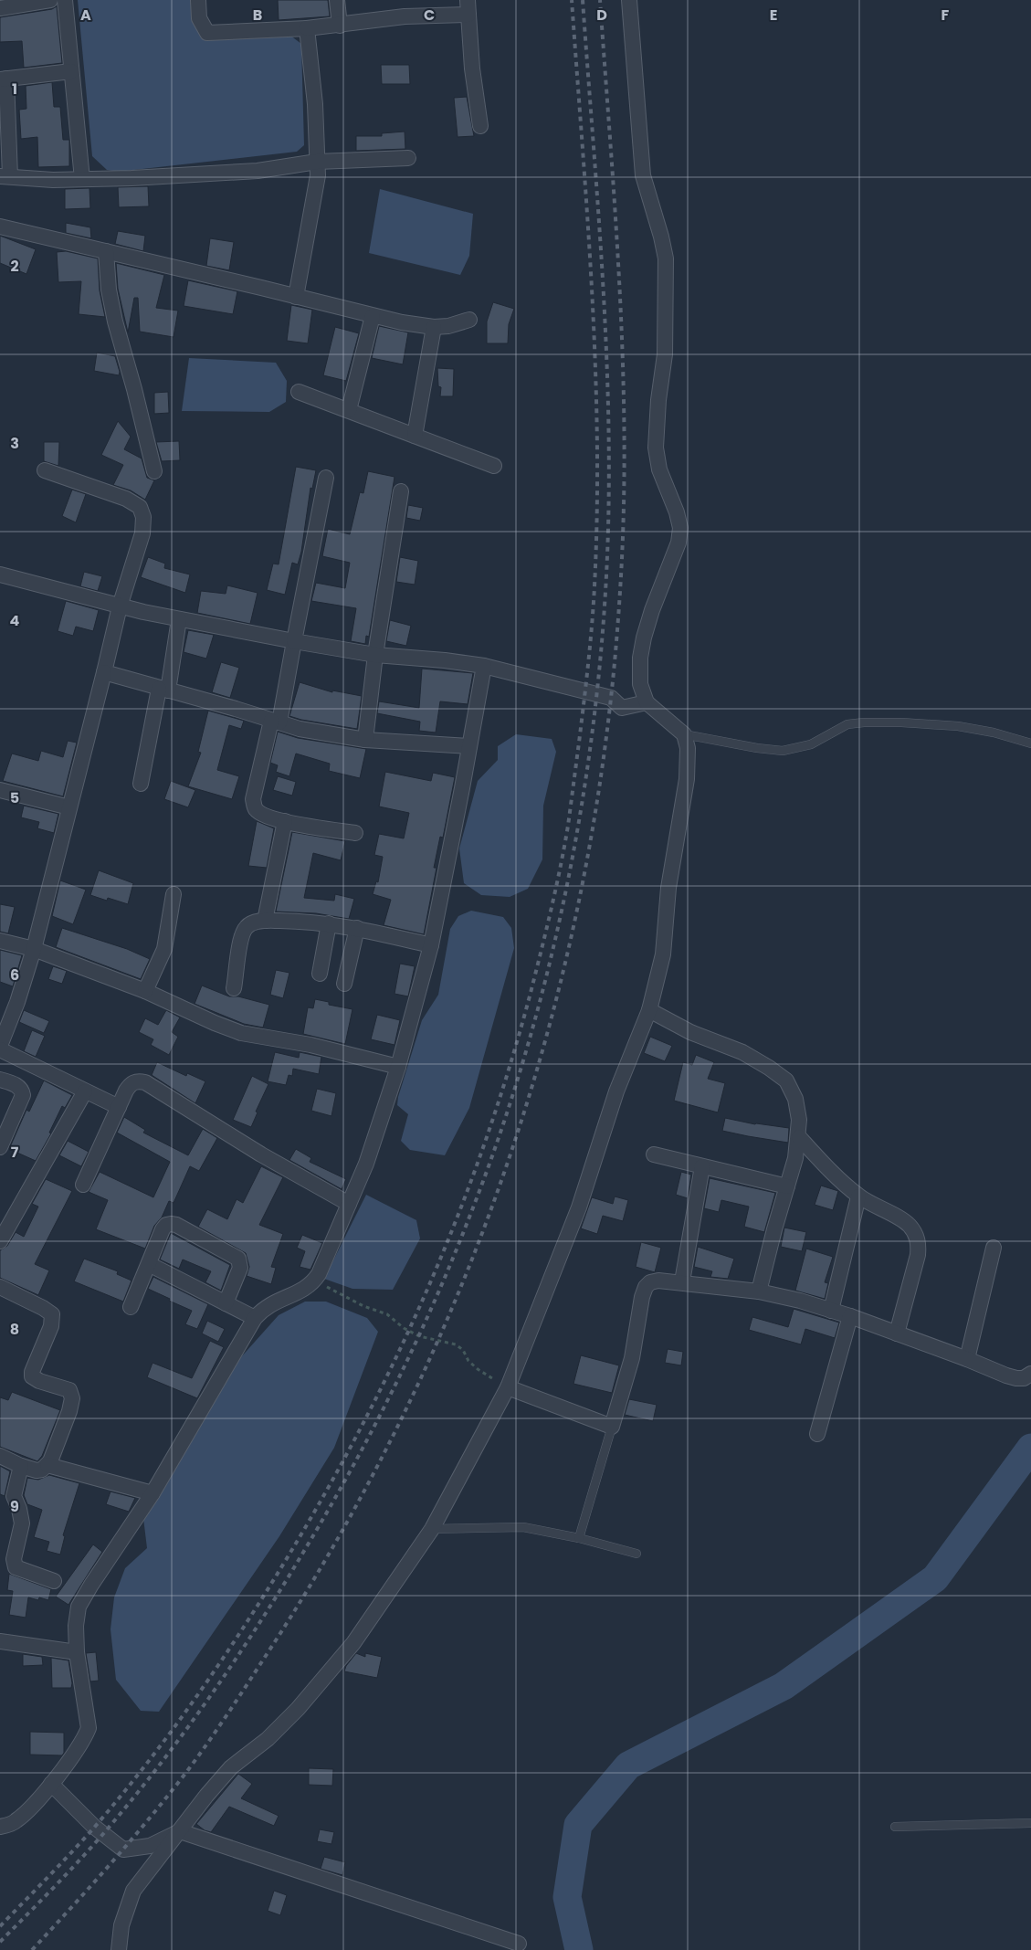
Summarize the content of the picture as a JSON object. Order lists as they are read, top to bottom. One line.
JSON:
{"grid":{"columns":["A","B","C","D","E","F"],"rows":["1","2","3","4","5","6","7","8","9"]}}
